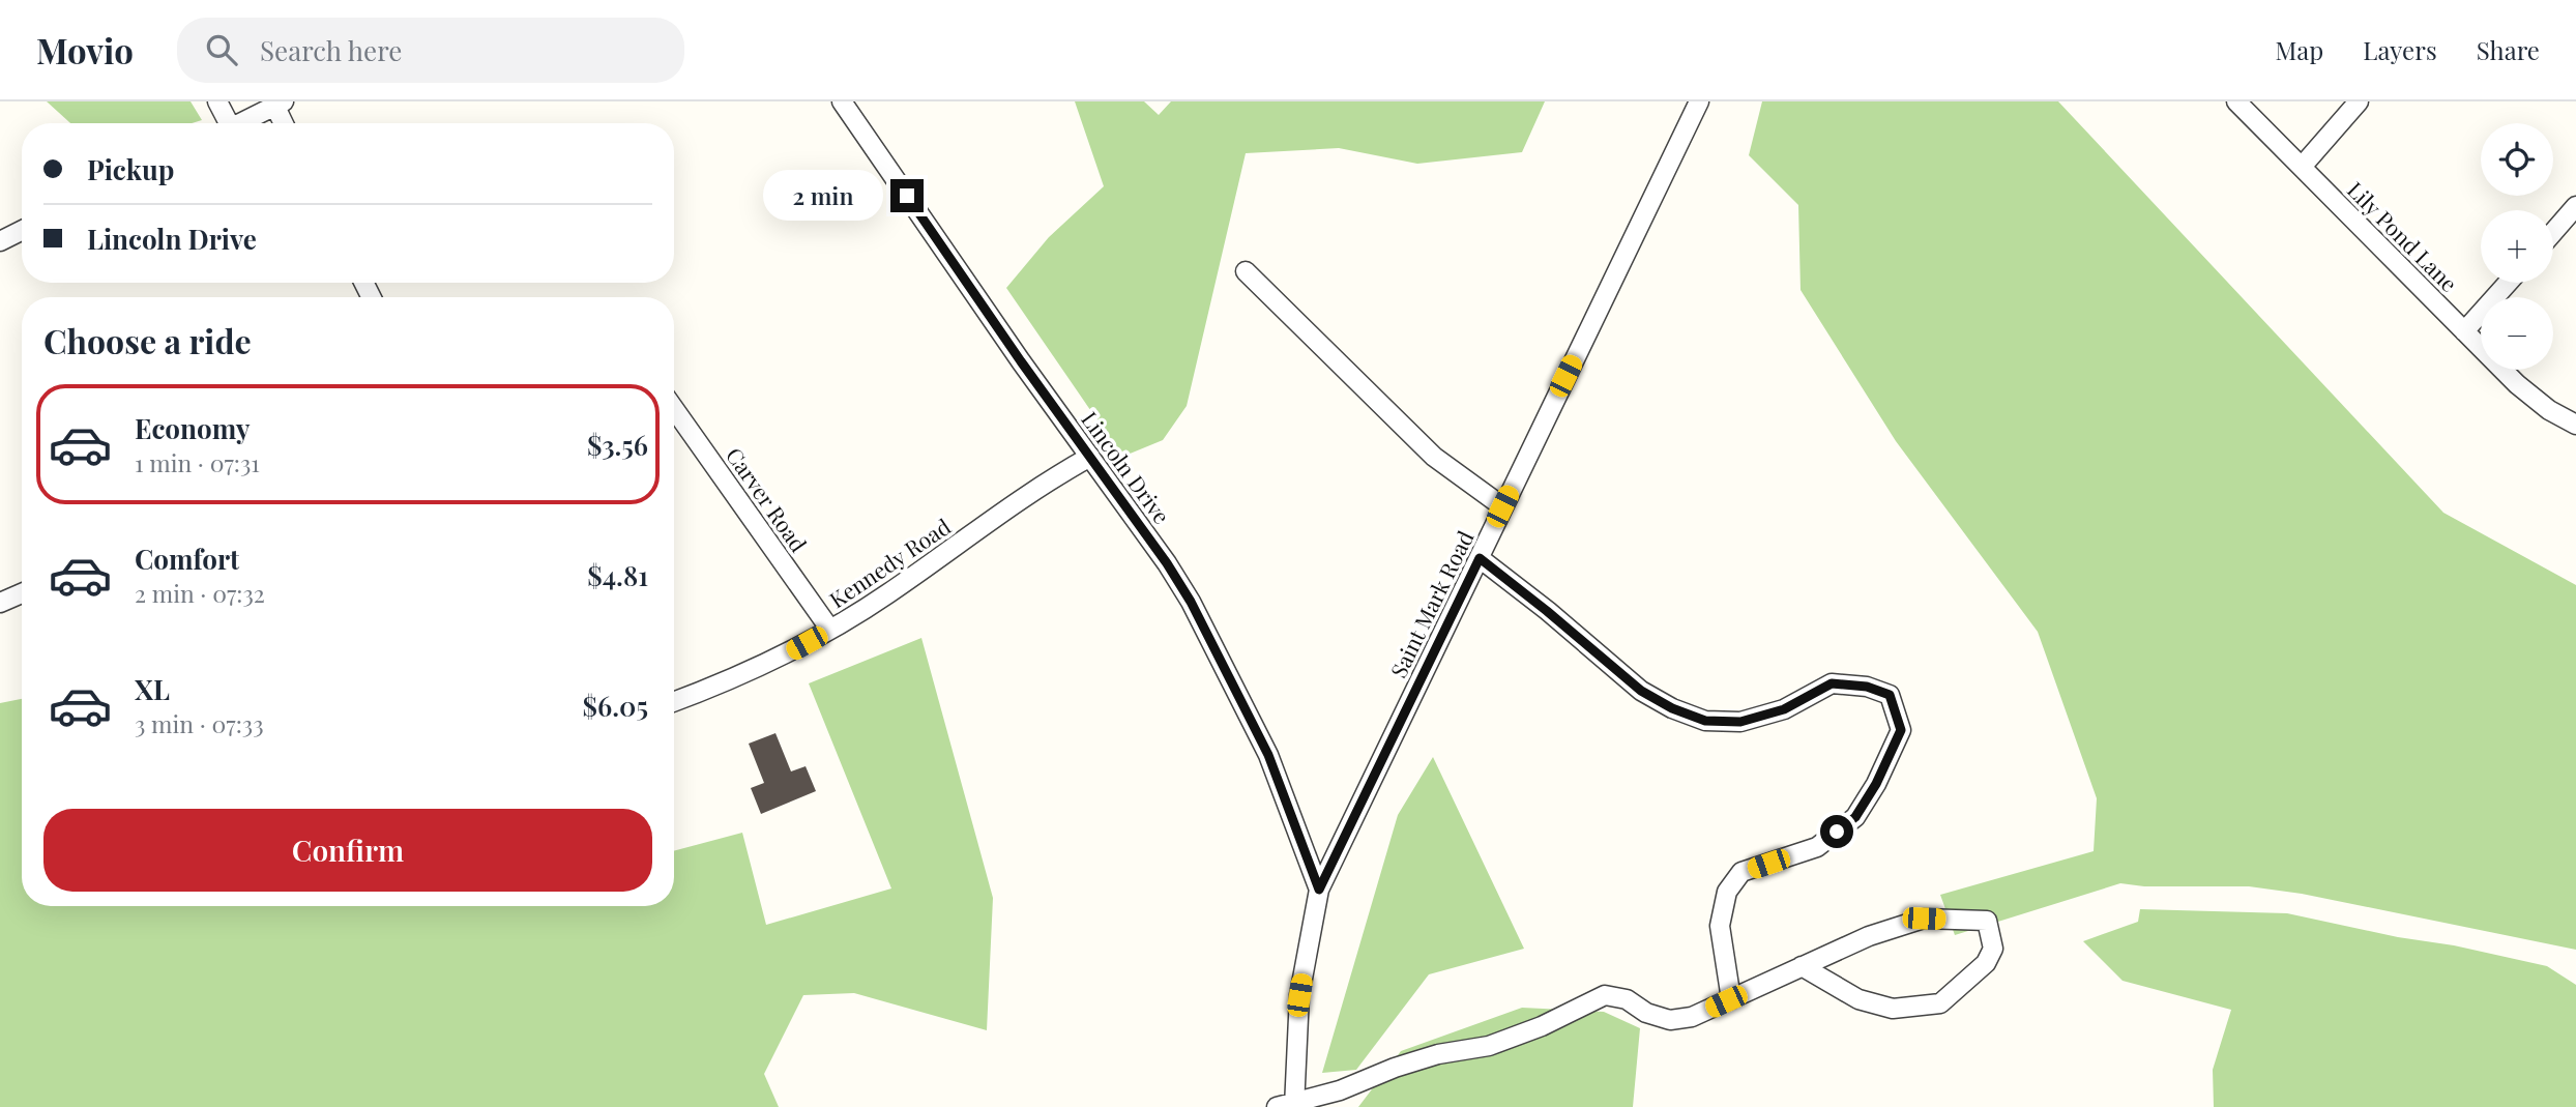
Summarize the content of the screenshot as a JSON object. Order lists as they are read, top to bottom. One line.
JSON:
{"streets":{"street":["Lily Pond Lane","Lincoln Drive","Carver Road","Kennedy Road","Saint Mark Road"]},"crossings":[["Lincoln Drive","Kennedy Road"],["Lincoln Drive","Saint Mark Road"],["Carver Road","Kennedy Road"]],"page":{"header":"Movio","search":"Search here","nav":["Map","Layers","Share"],"map_buttons":["+","−"],"banner":["Pickup","Lincoln Drive"],"bubble":"2 min","heading":"Choose a ride","list":[{"name":"Economy","note":"1 min · 07:31","value":"$3.56"},{"name":"Comfort","note":"2 min · 07:32","value":"$4.81"},{"name":"XL","note":"3 min · 07:33","value":"$6.05"}],"buttons":"Confirm"}}
